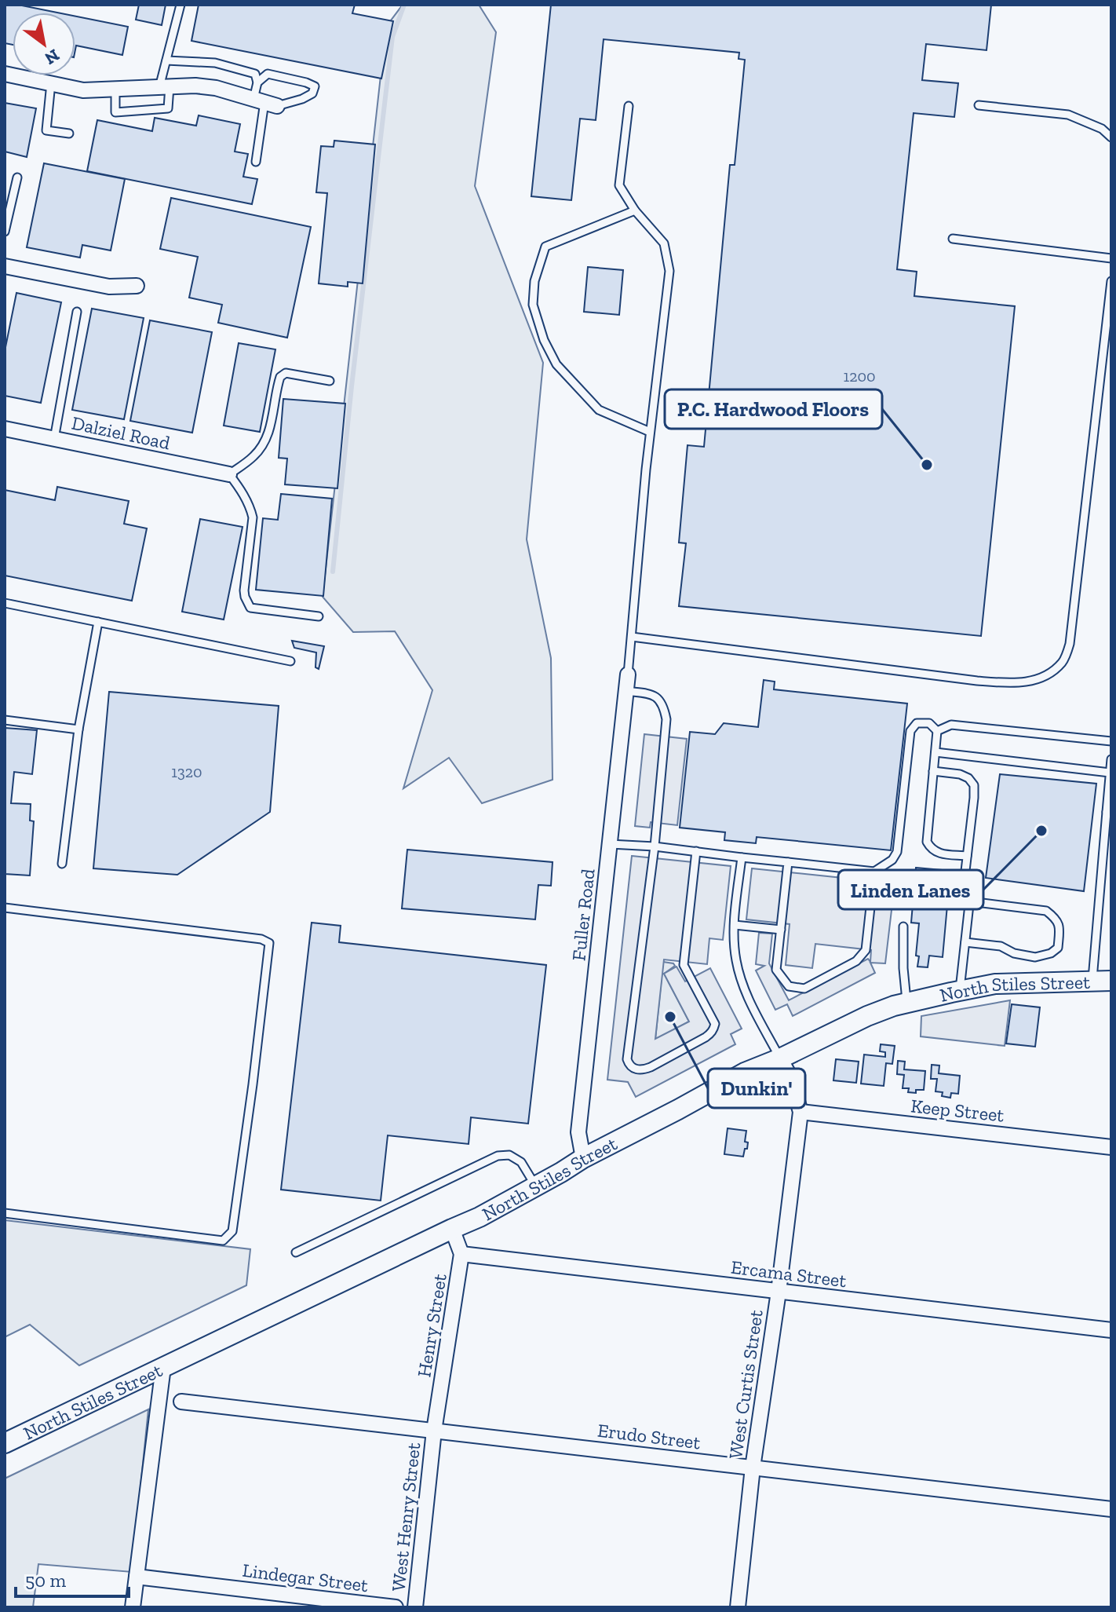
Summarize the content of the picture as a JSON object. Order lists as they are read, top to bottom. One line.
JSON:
{"streets":{"main road":["North Stiles Street"],"street":["Dalziel Road","Fuller Road","Keep Street","Ercama Street","Henry Street","West Curtis Street","Erudo Street","West Henry Street","Lindegar Street"]},"crossings":[["Fuller Road","North Stiles Street"],["North Stiles Street","Henry Street"],["North Stiles Street","West Curtis Street"],["Keep Street","West Curtis Street"],["Ercama Street","Henry Street"],["Ercama Street","West Curtis Street"],["Henry Street","Erudo Street"],["Henry Street","West Henry Street"],["West Curtis Street","Erudo Street"],["Erudo Street","West Henry Street"]],"places":["P.C. Hardwood Floors","Linden Lanes","Dunkin'"],"house_numbers":["1200","1320"],"scale_bar":"50 m","north":"bottom right"}
